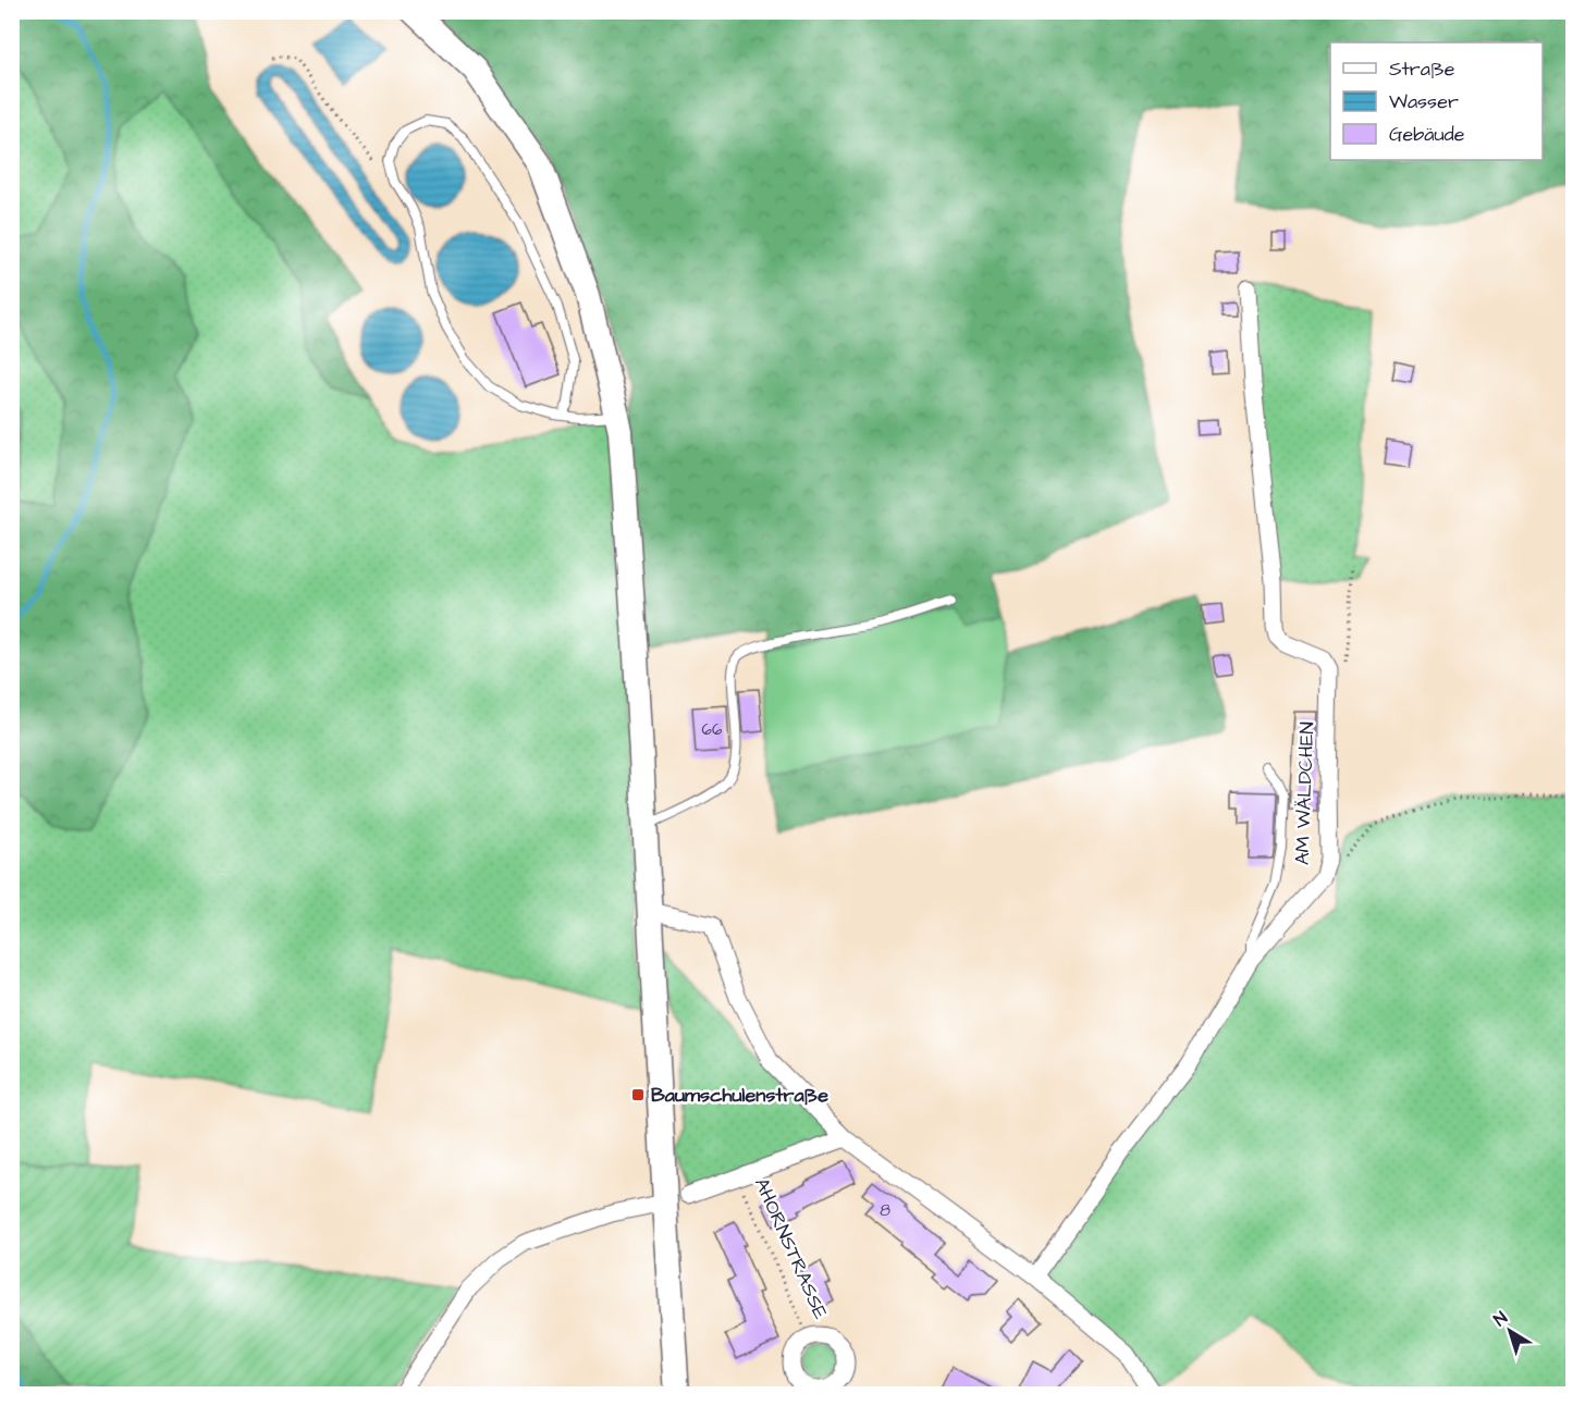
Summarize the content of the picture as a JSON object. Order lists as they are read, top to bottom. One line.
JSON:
{"streets":{"street":["AM WÄLDCHEN","AHORNSTRASSE"]},"places":{"transit":["Baumschulenstraße"]},"house_numbers":["66","8"],"legend":["Straße","Wasser","Gebäude"],"north":"top left"}
